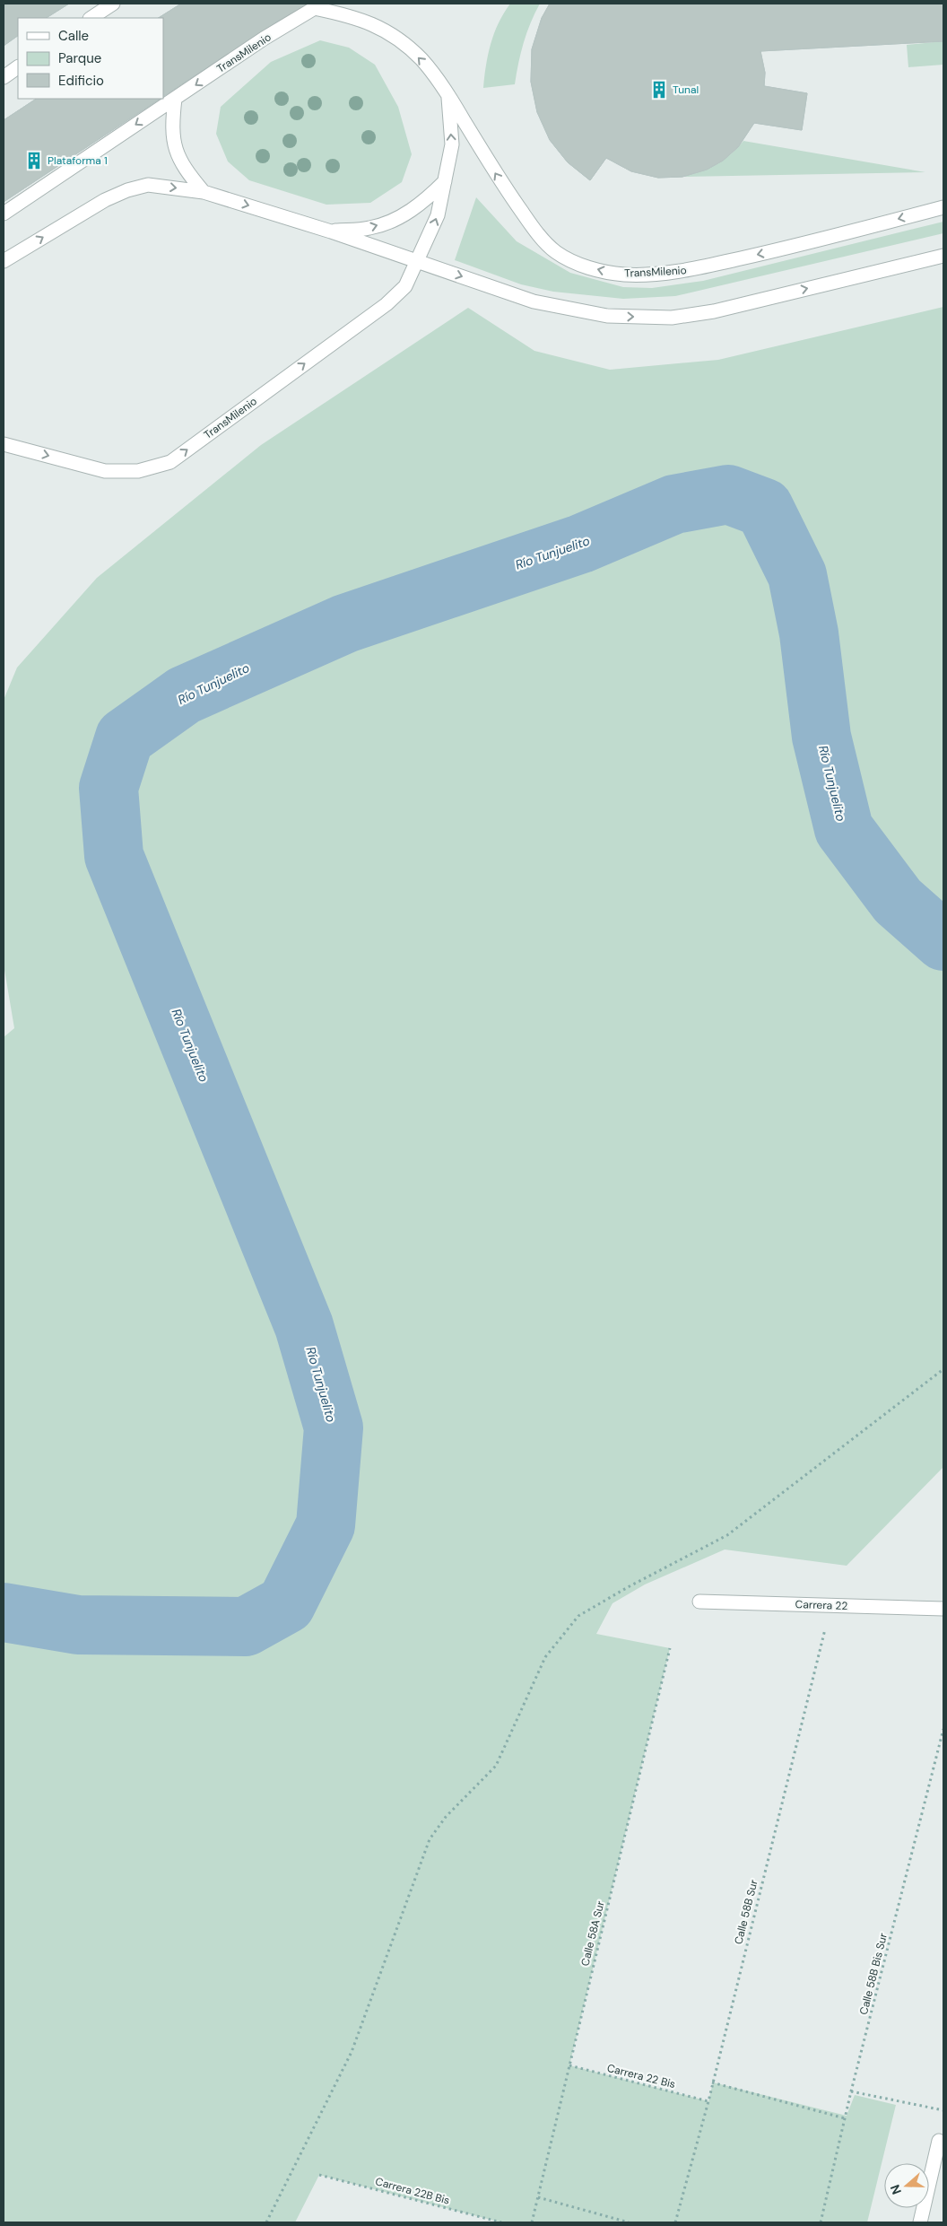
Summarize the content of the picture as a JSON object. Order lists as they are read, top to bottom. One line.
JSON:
{"streets":{"street":["TransMilenio","Carrera 22"],"path":["Calle 58B Sur","Calle 58A Sur","Calle 58B Bis Sur","Carrera 22 Bis","Carrera 22B Bis"]},"crossings":[["Carrera 22","Calle 58B Sur"],["Calle 58B Sur","Carrera 22 Bis"],["Calle 58A Sur","Carrera 22 Bis"]],"water":["Río Tunjuelito"],"places":{"building":["Tunal","Plataforma 1"]},"legend":["Calle","Parque","Edificio"],"north":"left"}
